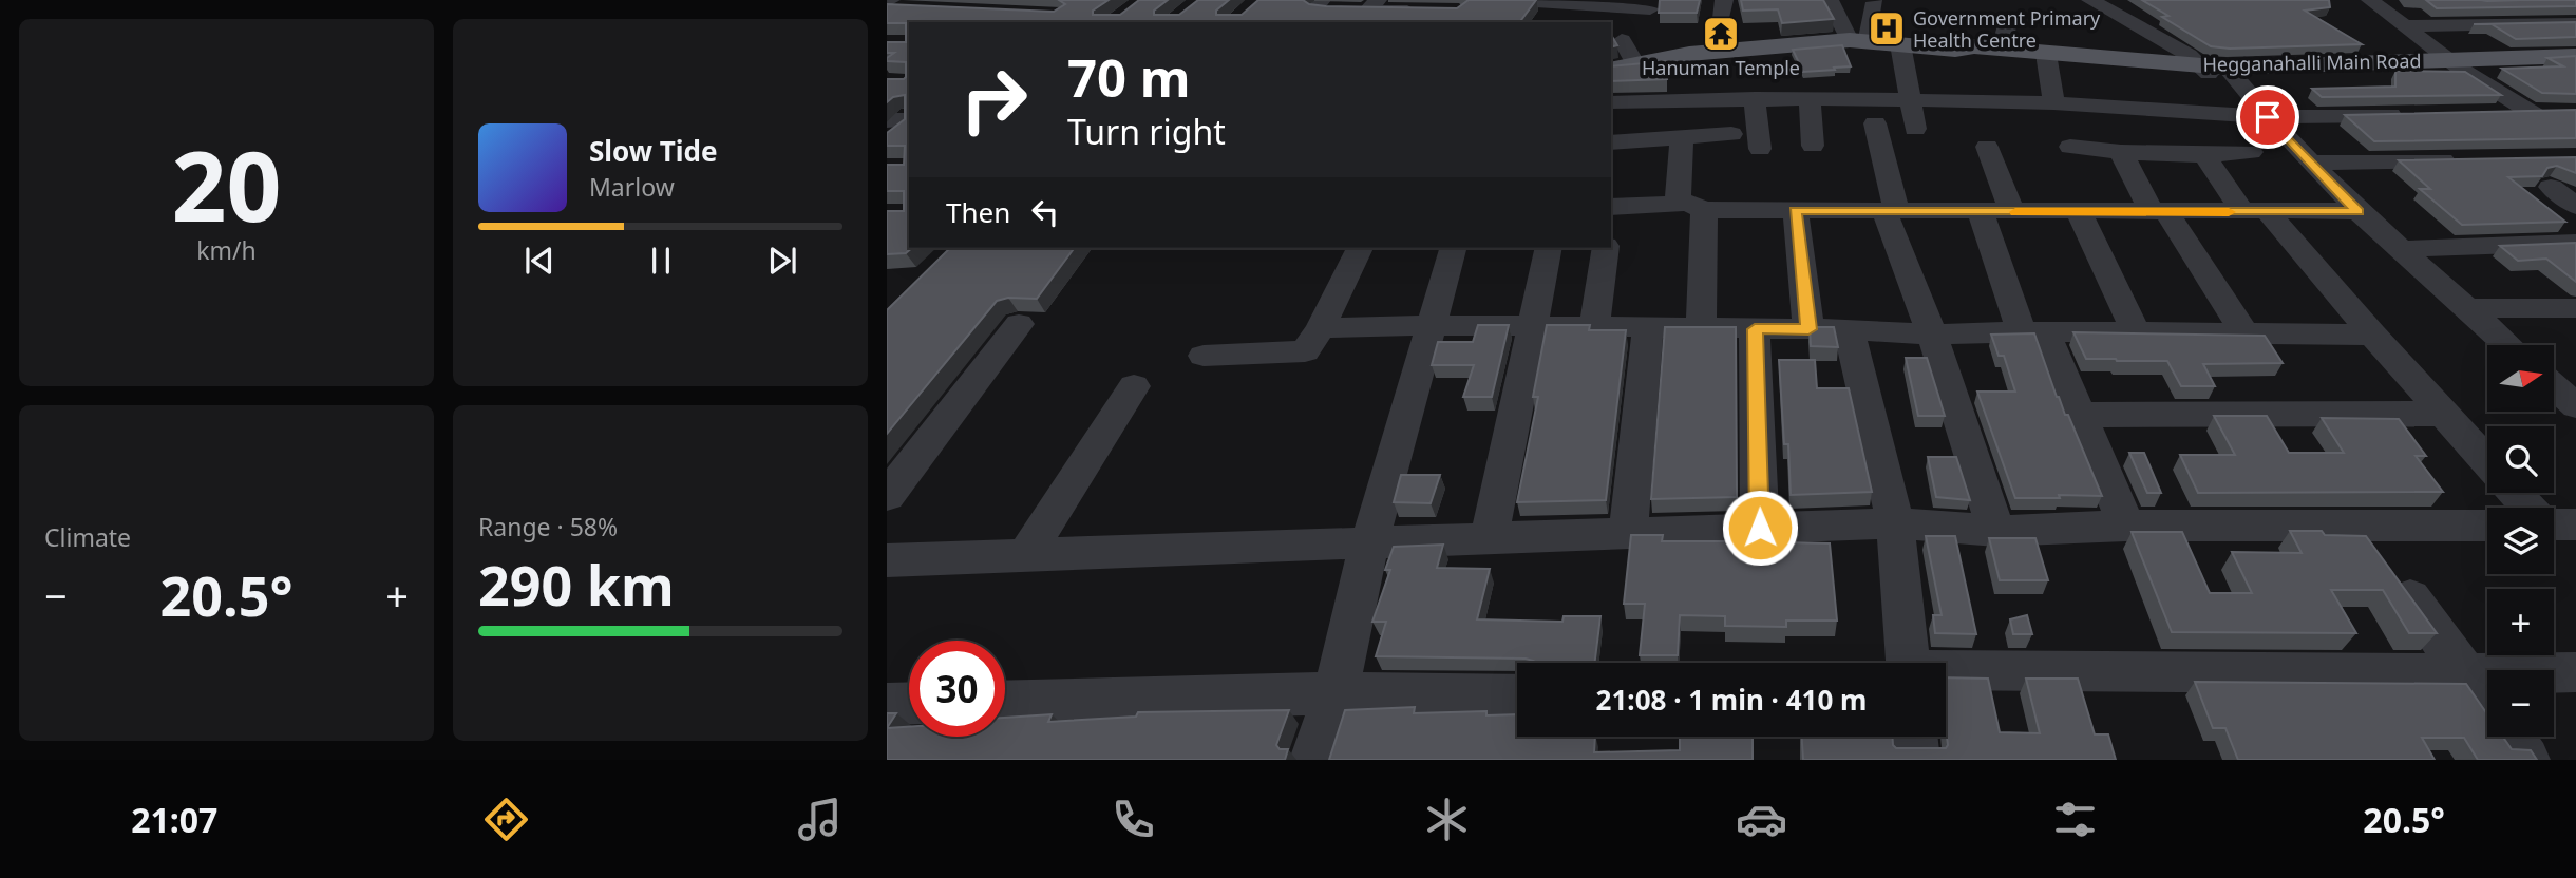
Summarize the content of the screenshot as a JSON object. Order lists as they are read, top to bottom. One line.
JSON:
{"streets":{"main road":["Hegganahalli Main Road"]},"places":{"hospital":["Government Primary Health Centre"],"temple":["Hanuman Temple"]},"north":"right","page":{"tile":[["20","km/h"],"Climate",["Range · 58%","290 km"]],"turn":["70 m","Turn right"],"song":["Slow Tide","Marlow"],"then":"Then","map_buttons":["+","−"],"heat":["−","20.5°","+"],"limit":"30","trip":"21:08 · 1 min · 410 m","tabs":["21:07","20.5°"]}}
